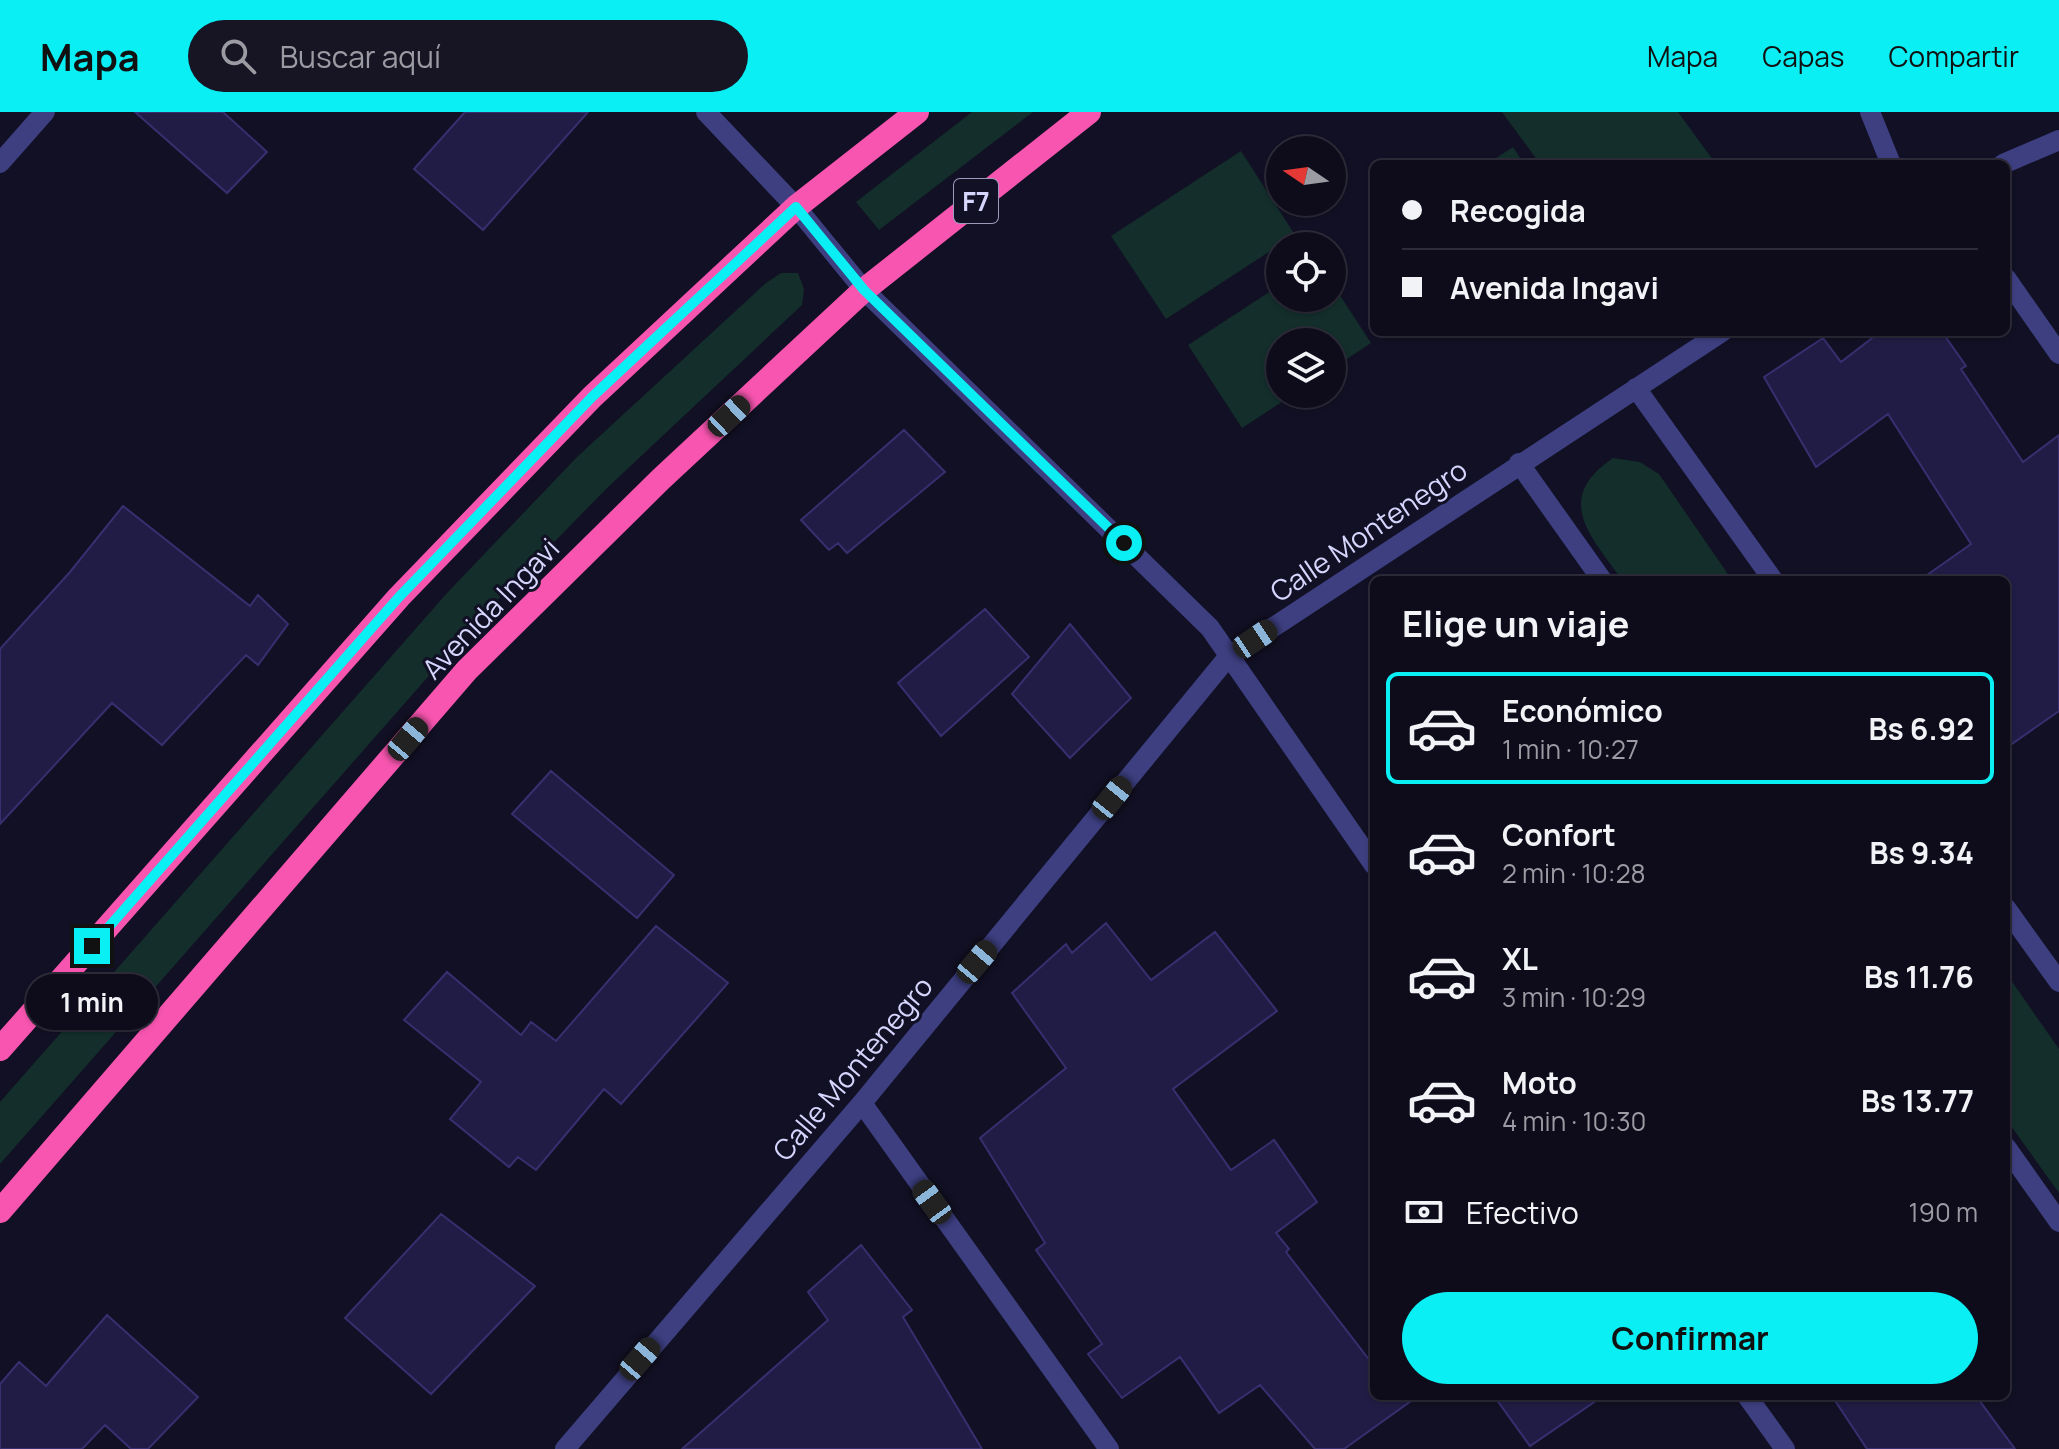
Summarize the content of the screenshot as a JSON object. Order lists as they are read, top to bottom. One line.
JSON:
{"streets":{"highway":["F7","Avenida Ingavi"],"street":["Calle Montenegro"]},"north":"left","page":{"header":"Mapa","search":"Buscar aquí","nav":["Mapa","Capas","Compartir"],"banner":["Recogida","Avenida Ingavi"],"heading":"Elige un viaje","list":[{"name":"Económico","note":"1 min · 10:27","value":"Bs 6.92"},{"name":"Confort","note":"2 min · 10:28","value":"Bs 9.34"},{"name":"XL","note":"3 min · 10:29","value":"Bs 11.76"},{"name":"Moto","note":"4 min · 10:30","value":"Bs 13.77"}],"bubble":"1 min","pay":["Efectivo","190 m"],"buttons":"Confirmar"}}
